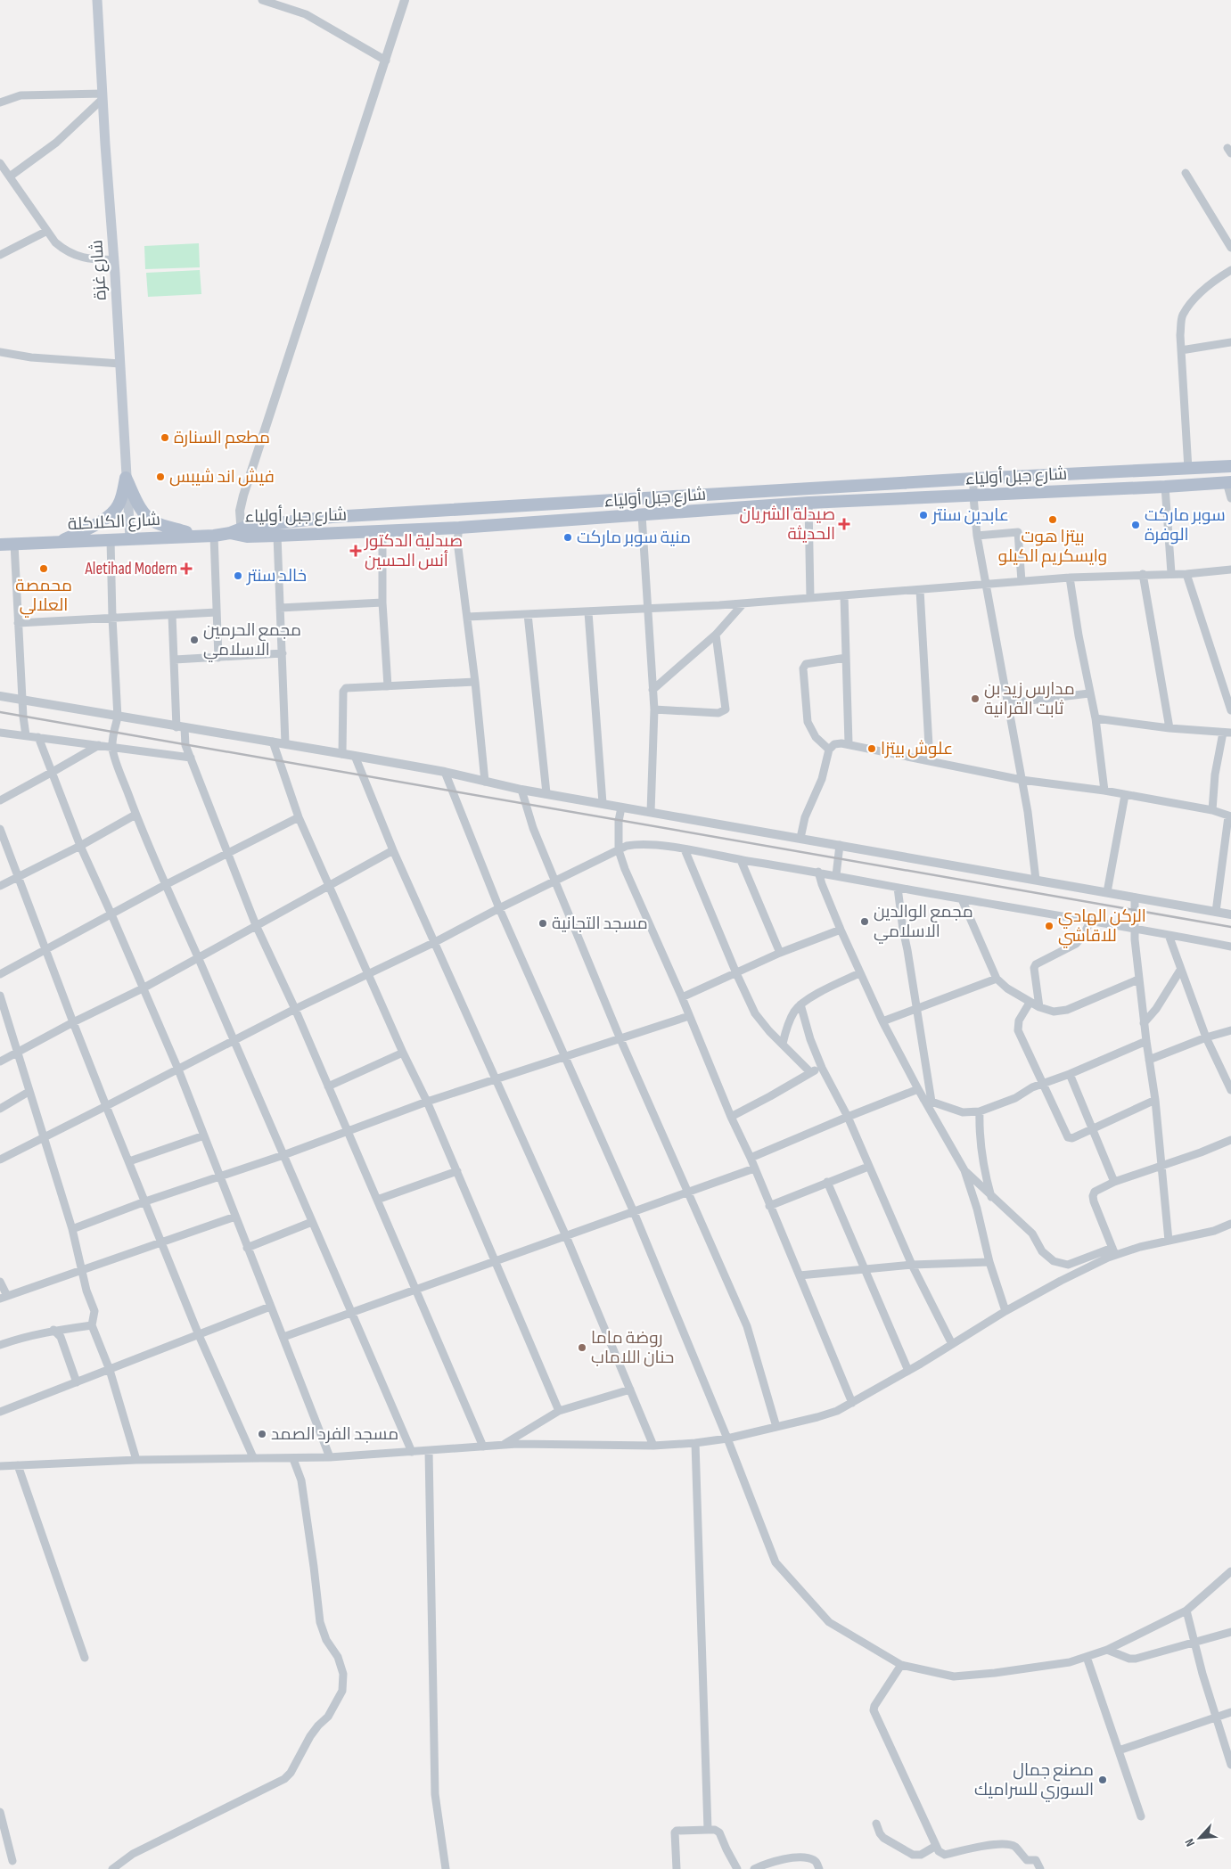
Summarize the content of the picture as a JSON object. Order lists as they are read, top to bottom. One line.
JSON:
{"streets":{"main road":["شارع غزة","شارع جبل أولياء","شارع الكلاكلة"]},"crossings":[["شارع غزة","شارع الكلاكلة"],["شارع جبل أولياء","شارع الكلاكلة"]],"places":{"other":["مطعم السنارة","فيش اند شيبس","عابدين سنتر","بيتزا هوت وايسكريم الكيلو","سوبر ماركت الوفرة","منية سوبر ماركت","محمصة العلالي","خالد سنتر","مجمع الحرمين الاسلامي","مدارس زيد بن ثابت القرانية","علوش بيتزا","مجمع الوالدين الاسلامي","مسجد التجانية","الركن الهادي للاقاشي","روضة ماما حنان اللاماب","مسجد الفرد الصمد","مصنع جمال السوري للسراميك"],"health":["صيدلة الشريان الحديثة","صيدلية الدكتور أنس الحسين","Aletihad Modern"]},"north":"bottom left"}
